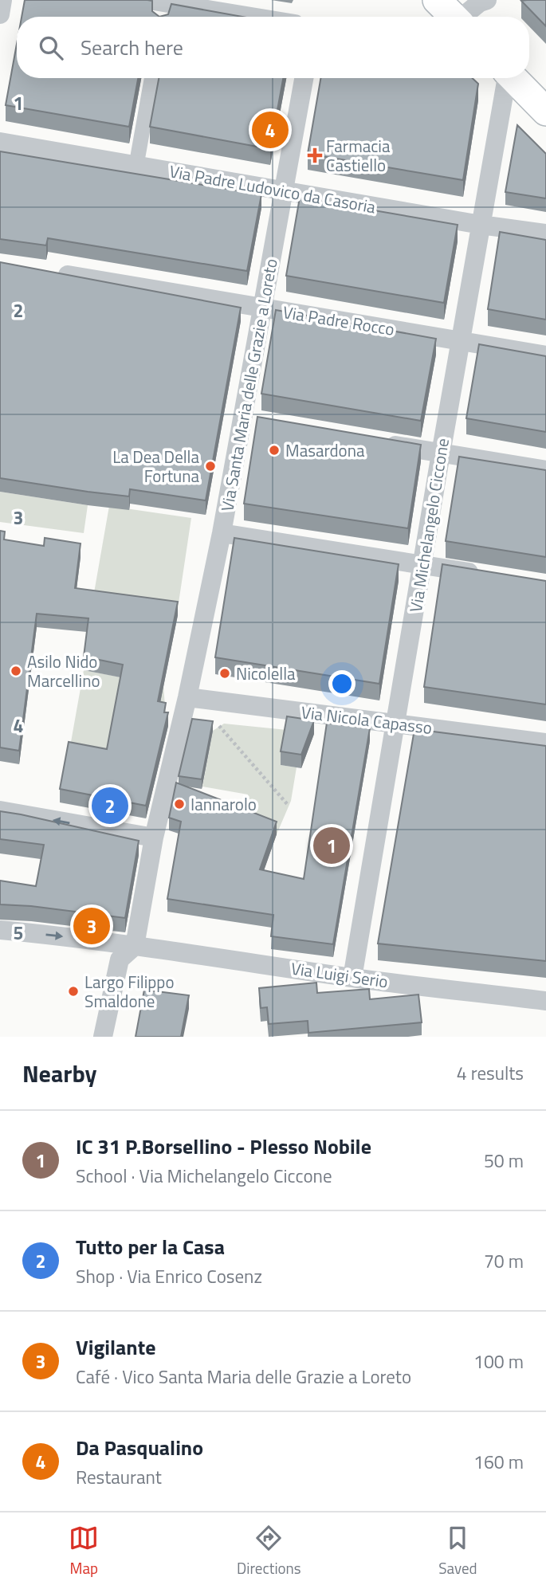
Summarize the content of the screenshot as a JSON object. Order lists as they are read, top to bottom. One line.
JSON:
{"streets":{"street":["Via Padre Ludovico da Casoria","Via Padre Rocco","Via Santa Maria delle Grazie a Loreto","Via Michelangelo Ciccone","Via Nicola Capasso","Via Luigi Serio"]},"crossings":[["Via Padre Ludovico da Casoria","Via Santa Maria delle Grazie a Loreto"],["Via Padre Ludovico da Casoria","Via Michelangelo Ciccone"],["Via Padre Rocco","Via Santa Maria delle Grazie a Loreto"],["Via Padre Rocco","Via Michelangelo Ciccone"],["Via Santa Maria delle Grazie a Loreto","Via Nicola Capasso"],["Via Santa Maria delle Grazie a Loreto","Via Luigi Serio"],["Via Michelangelo Ciccone","Via Nicola Capasso"],["Via Michelangelo Ciccone","Via Luigi Serio"]],"places":{"health":["Farmacia Castiello"],"other":["Masardona","La Dea Della Fortuna","Asilo Nido Marcellino","Nicolella","Iannarolo","Largo Filippo Smaldone"]},"page":{"search":"Search here","pins":["4","2","1","3"],"heading":["Nearby","4 results"],"list":[{"mark":"1","name":"IC 31 P.Borsellino - Plesso Nobile","note":"School · Via Michelangelo Ciccone","value":"50 m"},{"mark":"2","name":"Tutto per la Casa","note":"Shop · Via Enrico Cosenz","value":"70 m"},{"mark":"3","name":"Vigilante","note":"Café · Vico Santa Maria delle Grazie a Loreto","value":"100 m"},{"mark":"4","name":"Da Pasqualino","note":"Restaurant","value":"160 m"}],"nav":["Map","Directions","Saved"]},"grid":{"rows":["1","2","3","4","5"]}}
